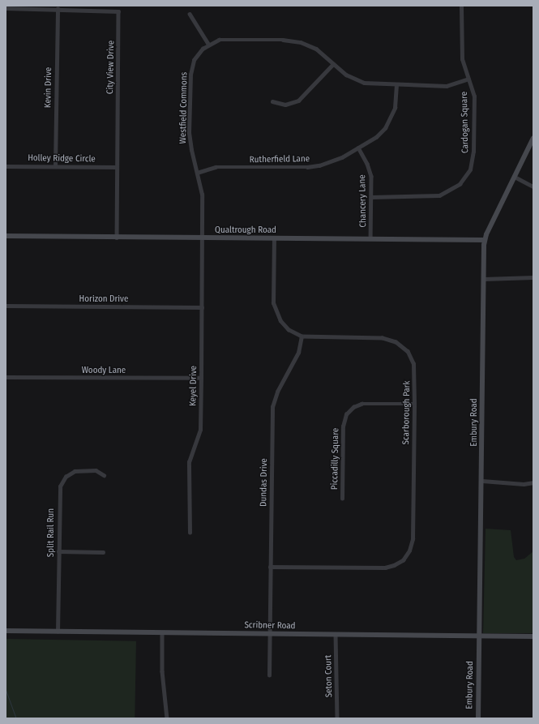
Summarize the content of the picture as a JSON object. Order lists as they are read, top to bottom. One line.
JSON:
{"streets":{"street":["City View Drive","Kevin Drive","Westfield Commons","Cardogan Square","Holley Ridge Circle","Rutherfield Lane","Chancery Lane","Qualtrough Road","Horizon Drive","Woody Lane","Keyel Drive","Scarborough Park","Embury Road","Piccadilly Square","Dundas Drive","Split Rail Run","Scribner Road","Seton Court"]},"crossings":[["City View Drive","Kevin Drive"],["City View Drive","Holley Ridge Circle"],["City View Drive","Qualtrough Road"],["Kevin Drive","Holley Ridge Circle"],["Westfield Commons","Rutherfield Lane"],["Westfield Commons","Qualtrough Road"],["Westfield Commons","Keyel Drive"],["Cardogan Square","Chancery Lane"],["Rutherfield Lane","Chancery Lane"],["Chancery Lane","Qualtrough Road"],["Qualtrough Road","Keyel Drive"],["Qualtrough Road","Embury Road"],["Horizon Drive","Keyel Drive"],["Woody Lane","Keyel Drive"],["Scarborough Park","Piccadilly Square"],["Scarborough Park","Dundas Drive"],["Embury Road","Scribner Road"],["Dundas Drive","Scribner Road"],["Split Rail Run","Scribner Road"],["Scribner Road","Seton Court"]]}
